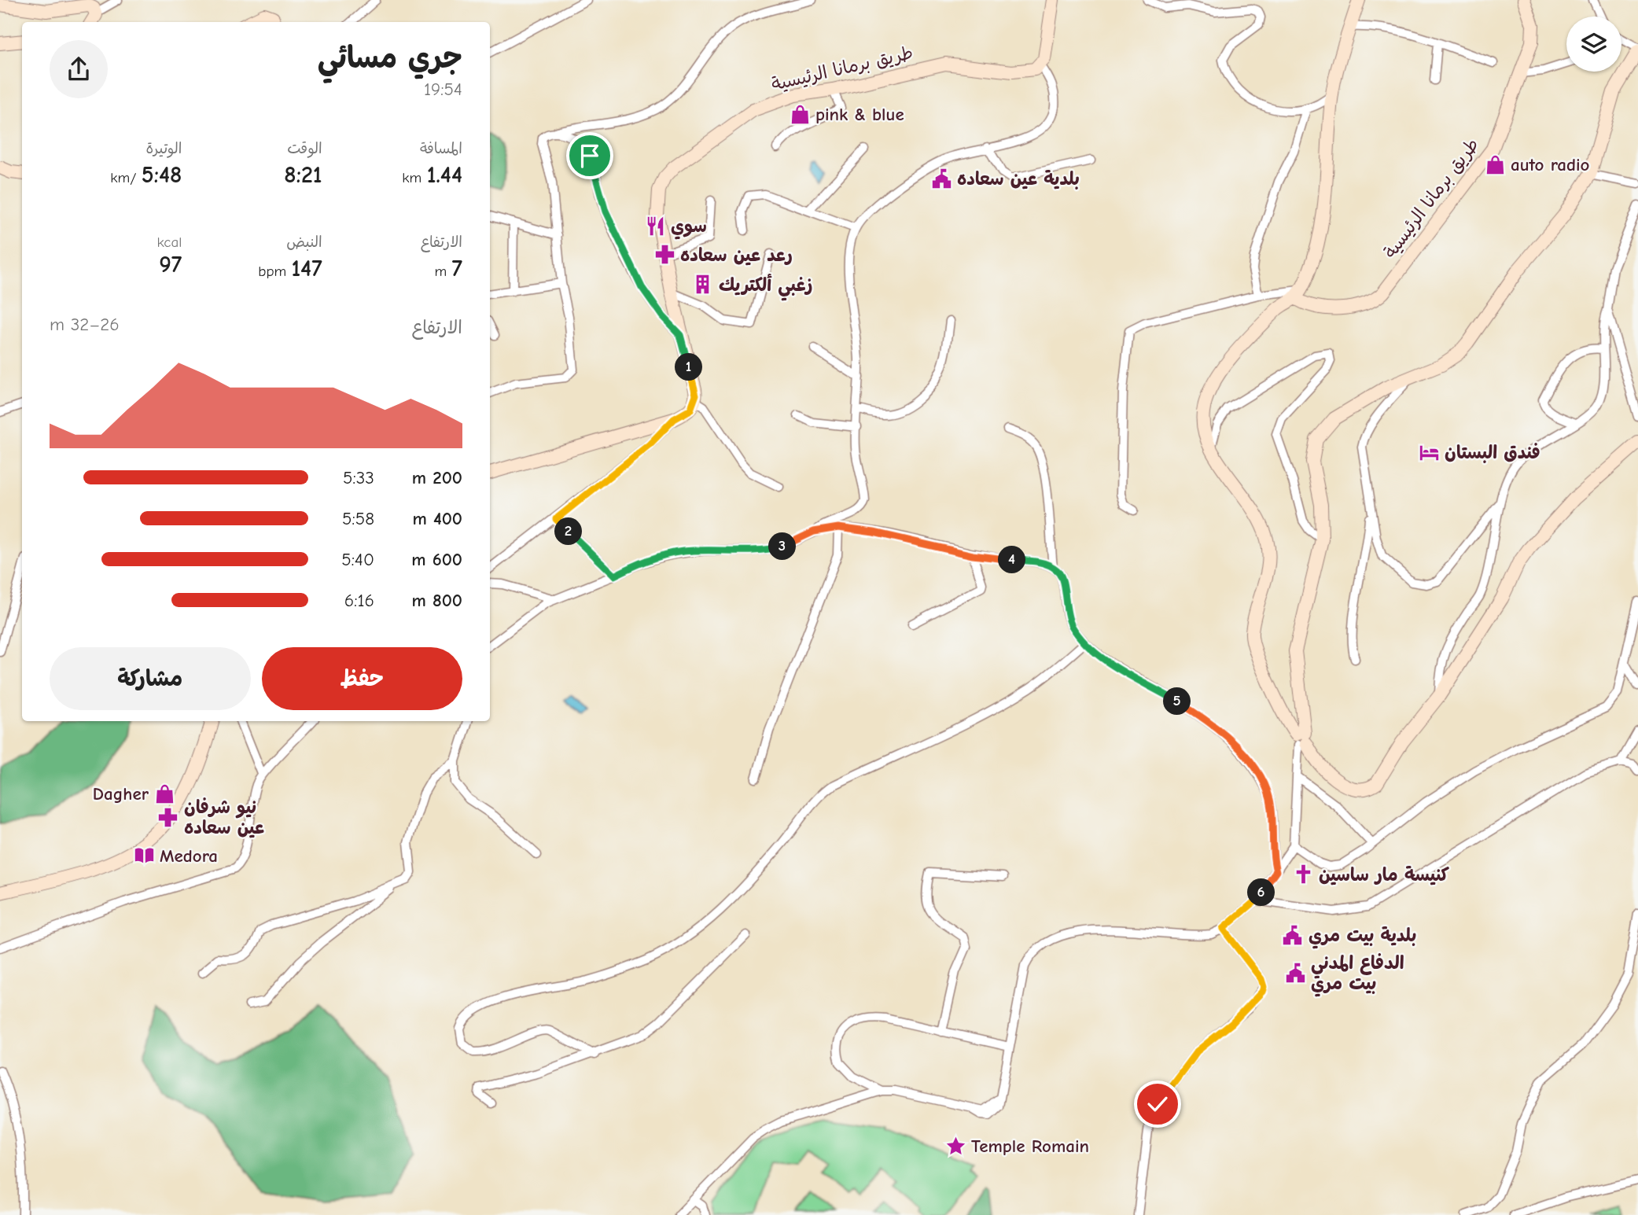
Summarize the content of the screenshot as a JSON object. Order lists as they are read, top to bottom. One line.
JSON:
{"streets":{"street":["طريق برمانا الرئيسية"]},"places":{"shop":["pink & blue","auto radio","Dagher"],"public building":["بلدية عين سعاده","بلدية بيت مري","الدفاع المدني بيت مري"],"restaurant":["سوي"],"pharmacy":["رعد عين سعاده","نيو شرفان عين سعاده"],"building":["زغبي ألكتريك"],"hotel":["فندق البستان"],"library":["Medora"],"church":["كنيسة مار ساسين"],"place":["Temple Romain"]},"page":{"heading":["جري مسائي","19:54"],"stats":[["المسافة","1.44 km"],["الوقت","8:21"],["الوتيرة","5:48 /km"],["الارتفاع","7 m"],["النبض","147 bpm"],["kcal","97"]],"chart":["الارتفاع","26–32 m"],"pins":["1","2","3","4","5","6"],"list":[{"name":"200 m","note":"5:33"},{"name":"400 m","note":"5:58"},{"name":"600 m","note":"5:40"},{"name":"800 m","note":"6:16"}],"buttons":["حفظ","مشاركة"]}}
